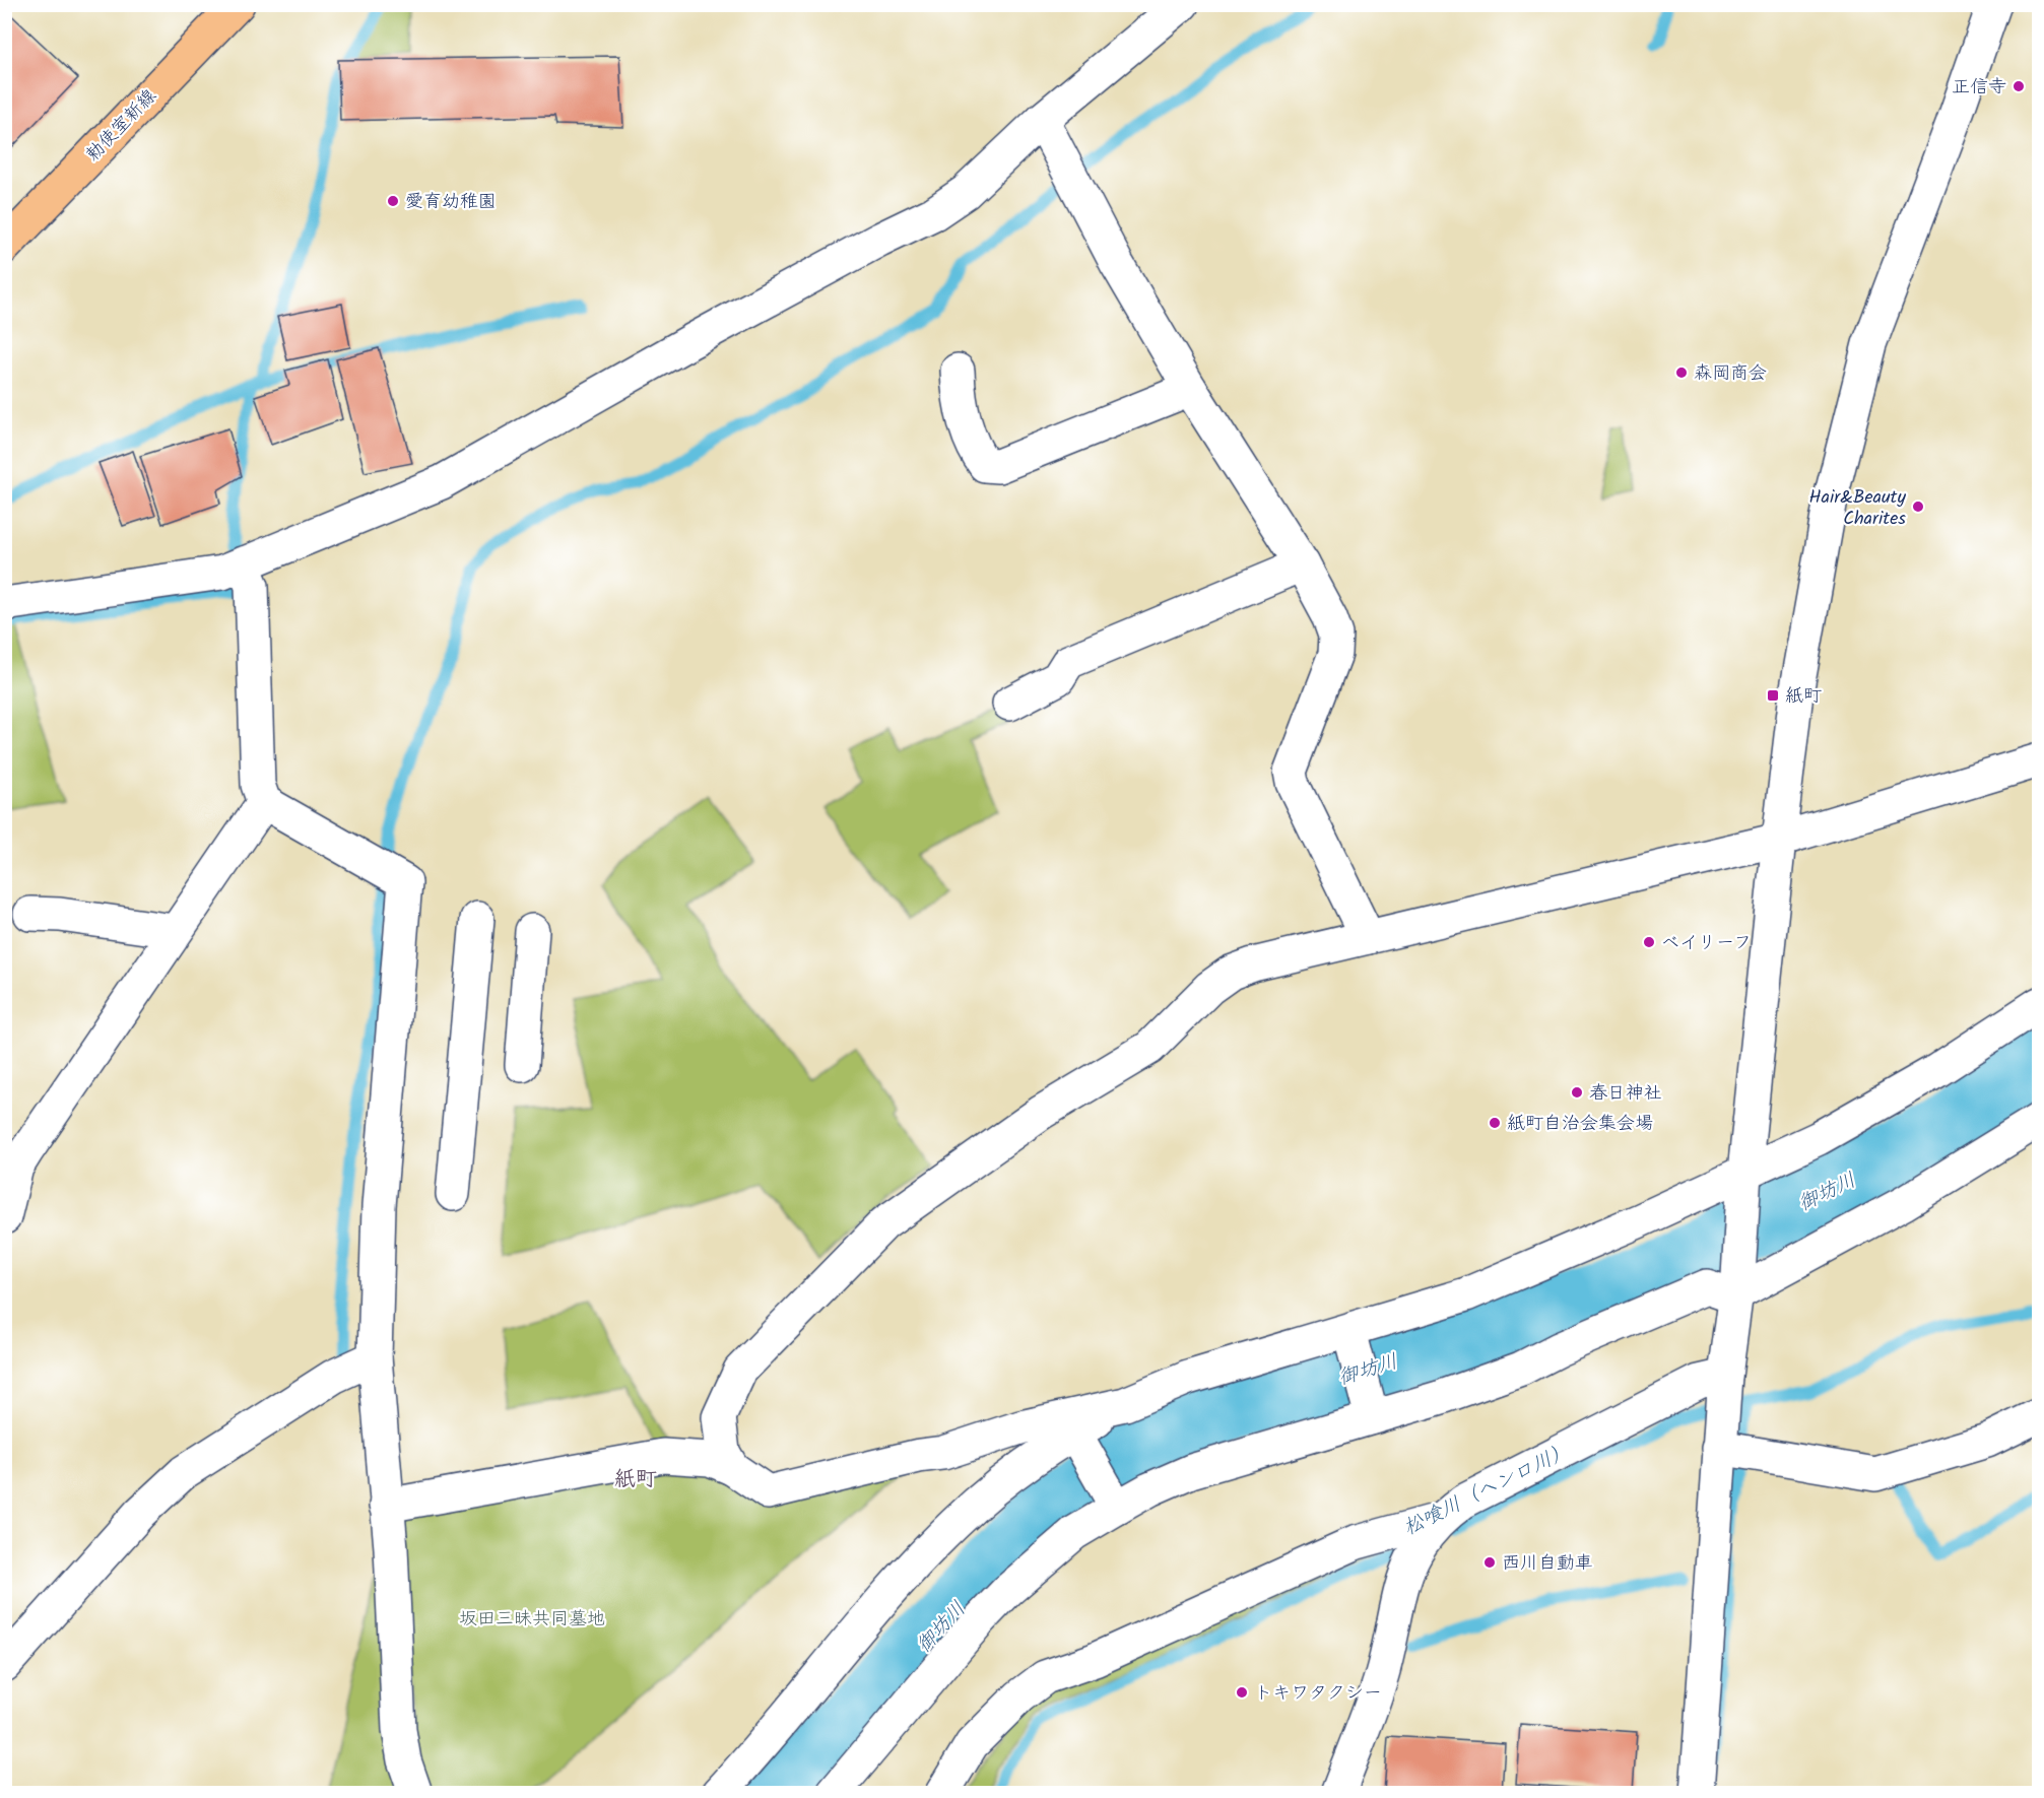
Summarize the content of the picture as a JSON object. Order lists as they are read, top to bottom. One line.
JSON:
{"streets":{"main road":["勅使室新線"]},"districts":["紙町"],"water":["御坊川","松喰川（ヘンロ川）"],"parks":["坂田三昧共同墓地"],"places":{"other":["正信寺","愛育幼稚園","森岡商会","Hair&Beauty Charites","ベイリーフ","春日神社","紙町自治会集会場","西川自動車","トキワタクシー"],"transit":["紙町"]}}
